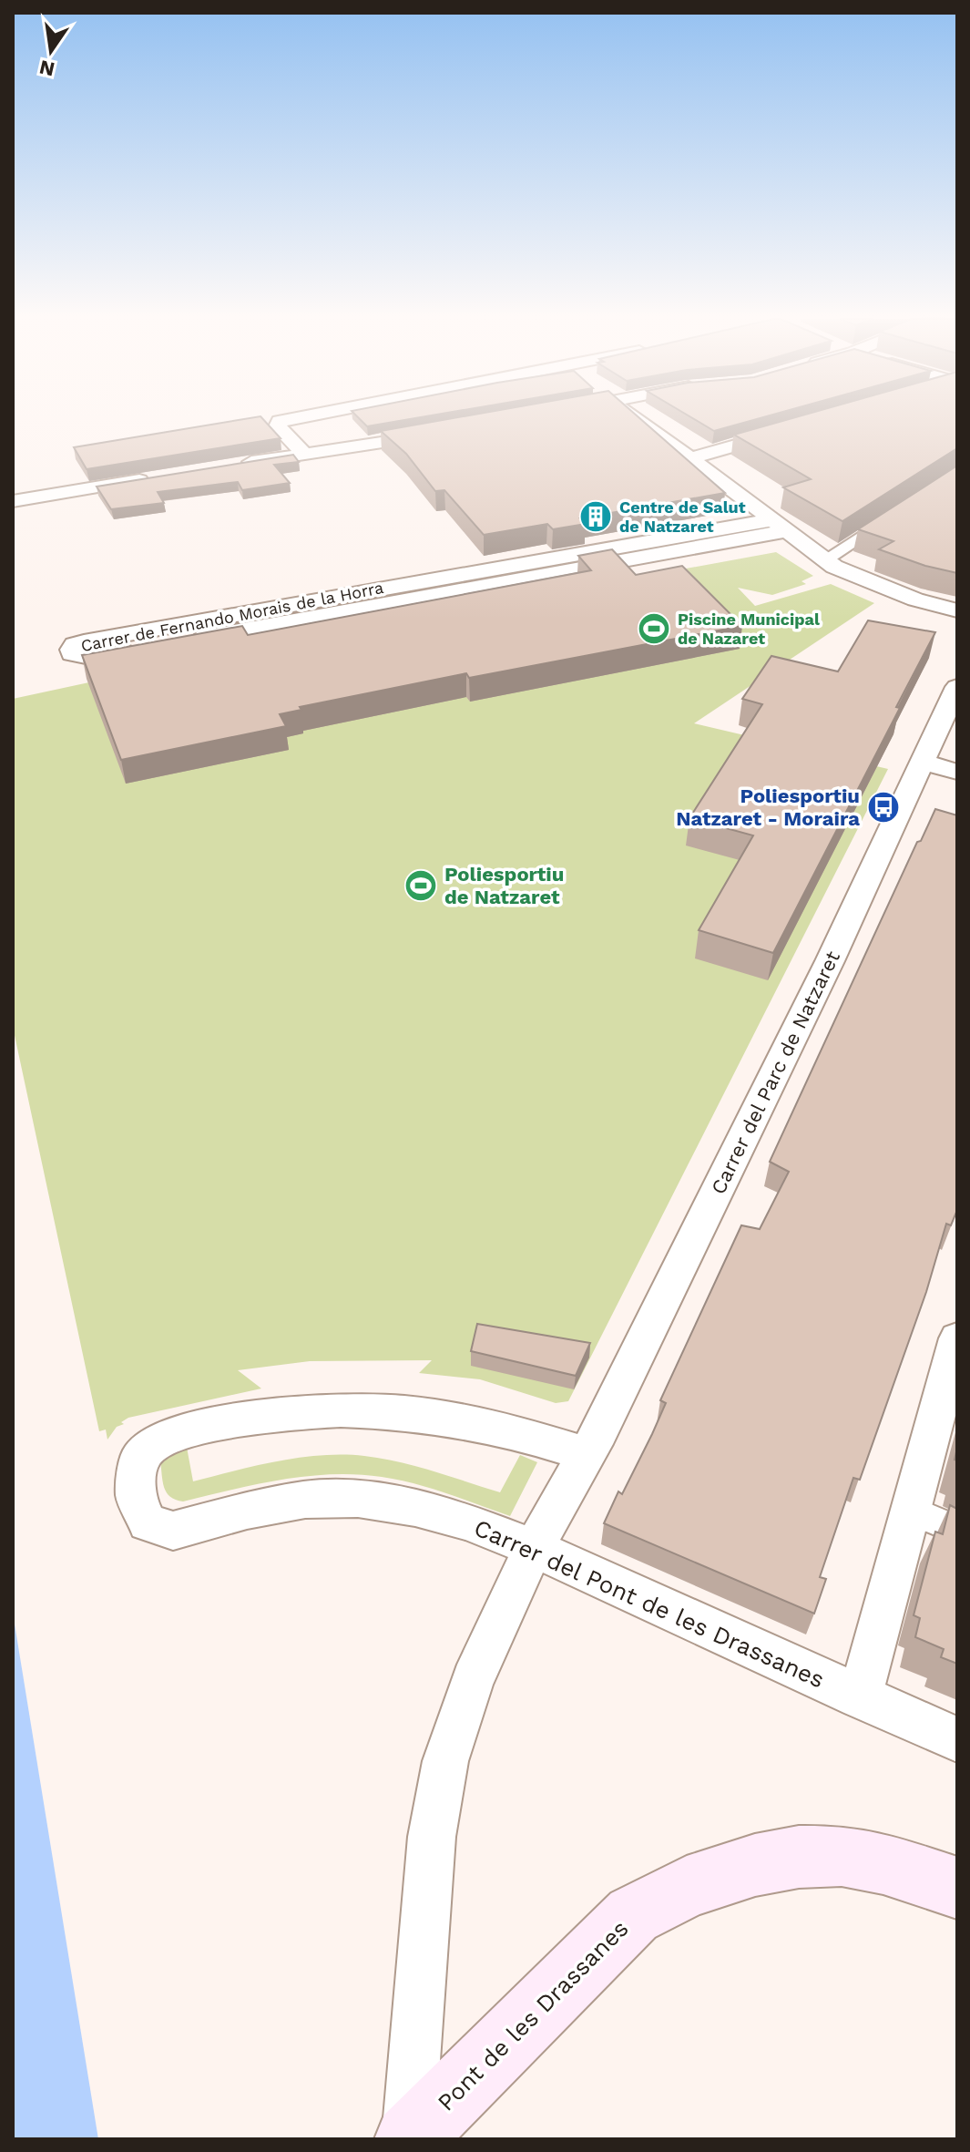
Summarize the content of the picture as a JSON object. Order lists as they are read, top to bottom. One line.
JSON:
{"streets":{"main road":["Pont de les Drassanes"],"street":["Carrer de Fernando Morais de la Horra","Carrer del Parc de Natzaret","Carrer del Pont de les Drassanes"]},"crossings":[["Carrer del Parc de Natzaret","Carrer del Pont de les Drassanes"],["Carrer del Parc de Natzaret","Pont de les Drassanes"]],"places":{"building":["Centre de Salut de Natzaret"],"sports":["Piscine Municipal de Nazaret","Poliesportiu de Natzaret"],"bus stop":["Poliesportiu Natzaret - Moraira"]},"north":"bottom"}
